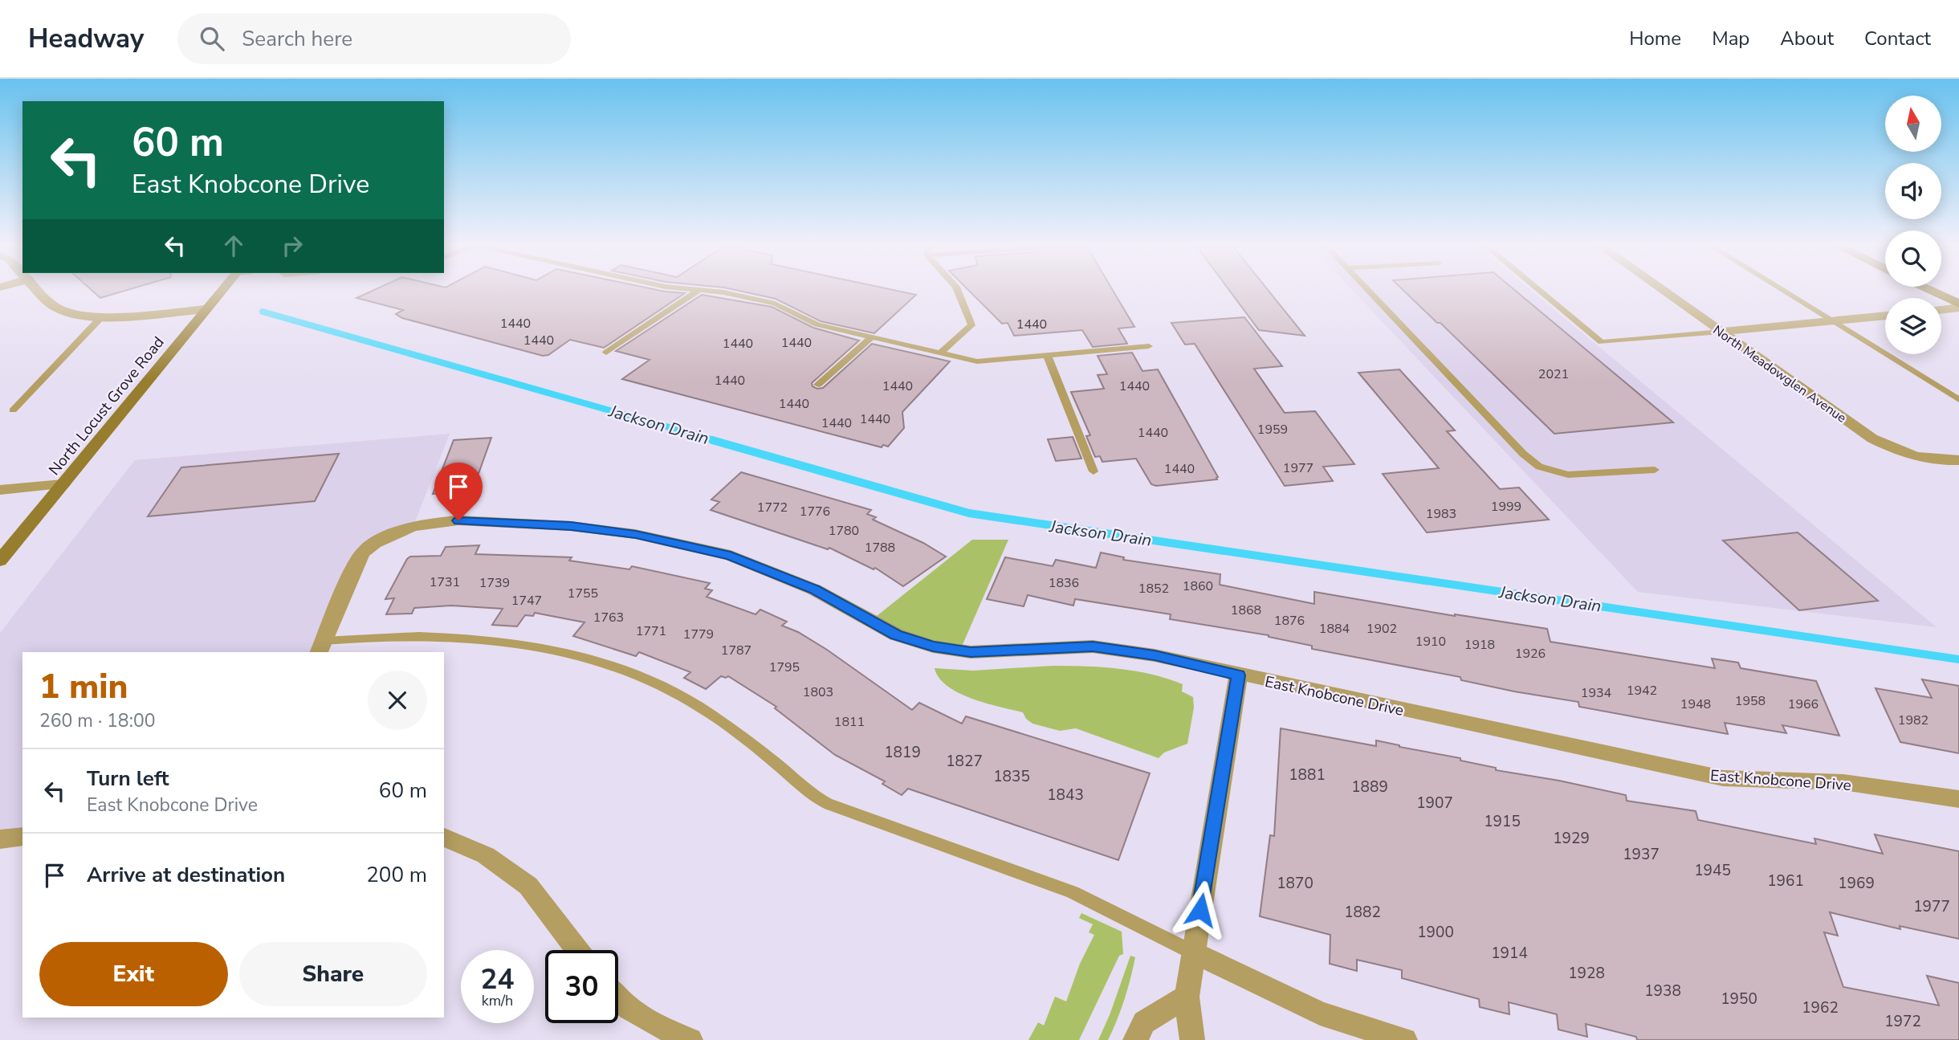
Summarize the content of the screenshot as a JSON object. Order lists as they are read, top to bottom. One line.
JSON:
{"streets":{"main road":["North Locust Grove Road"],"street":["North Meadowglen Avenue","East Knobcone Drive"]},"water":["Jackson Drain"],"house_numbers":["1440","1440","1440","1440","1440","2021","1440","1440","1440","1440","1440","1440","1959","1440","1977","1440","1999","1772","1776","1983","1780","1788","1731","1739","1836","1860","1852","1755","1747","1868","1763","1876","1884","1902","1771","1779","1910","1918","1787","1926","1795","1942","1803","1934","1958","1948","1966","1982","1811","1819","1827","1881","1835","1889","1843","1907","1915","1929","1937","1945","1961","1870","1969","1977","1882","1900","1914","1928","1938","1950","1962","1972"],"north":"top","page":{"header":"Headway","search":"Search here","nav":["Home","Map","About","Contact"],"turn":["60 m","East Knobcone Drive"],"heading":["1 min","260 m · 18:00"],"list":[{"name":"Turn left","note":"East Knobcone Drive","value":"60 m"},{"name":"Arrive at destination","value":"200 m"}],"buttons":["Exit","Share"],"speed":"24 km/h","limit":"30"}}
